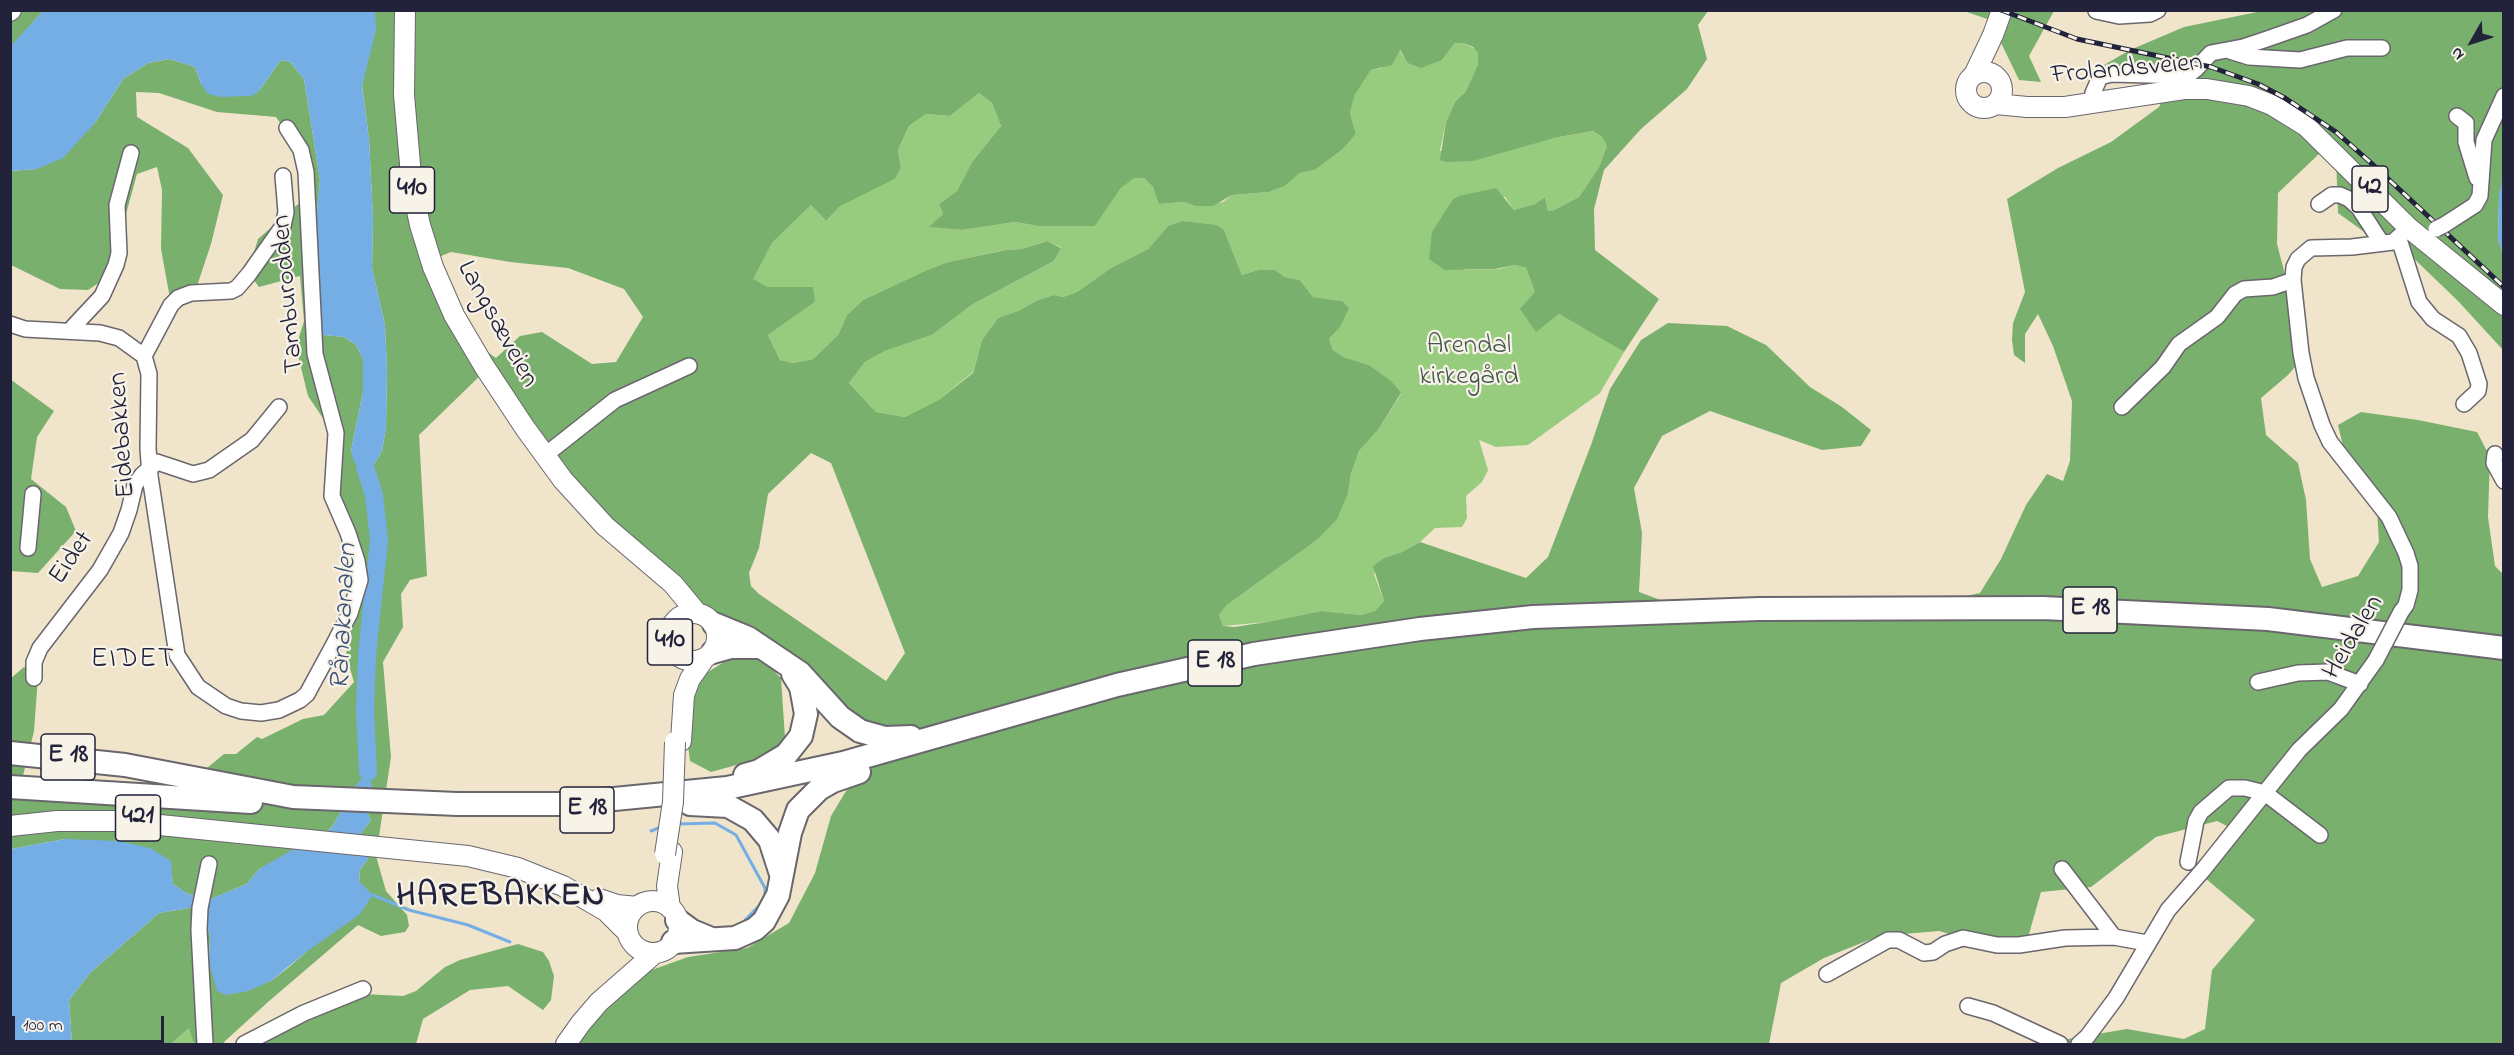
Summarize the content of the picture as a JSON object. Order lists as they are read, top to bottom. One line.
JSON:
{"streets":{"highway":["E 18"],"main road":["Frolandsveien","42","410","Langsæveien","421"],"street":["Tamburodden","Eidebakken","Eidet","Heidalen"]},"crossings":[["Frolandsveien","42"],["Frolandsveien","Heidalen"],["410","Langsæveien"],["410","E 18"],["410","421"],["Tamburodden","Eidebakken"],["Langsæveien","E 18"],["Eidebakken","Eidet"],["E 18","421"]],"districts":["EIDET","HAREBAKKEN"],"water":["Rånakanalen"],"parks":["Arendal kirkegård"],"scale_bar":"100 m","north":"bottom left"}
